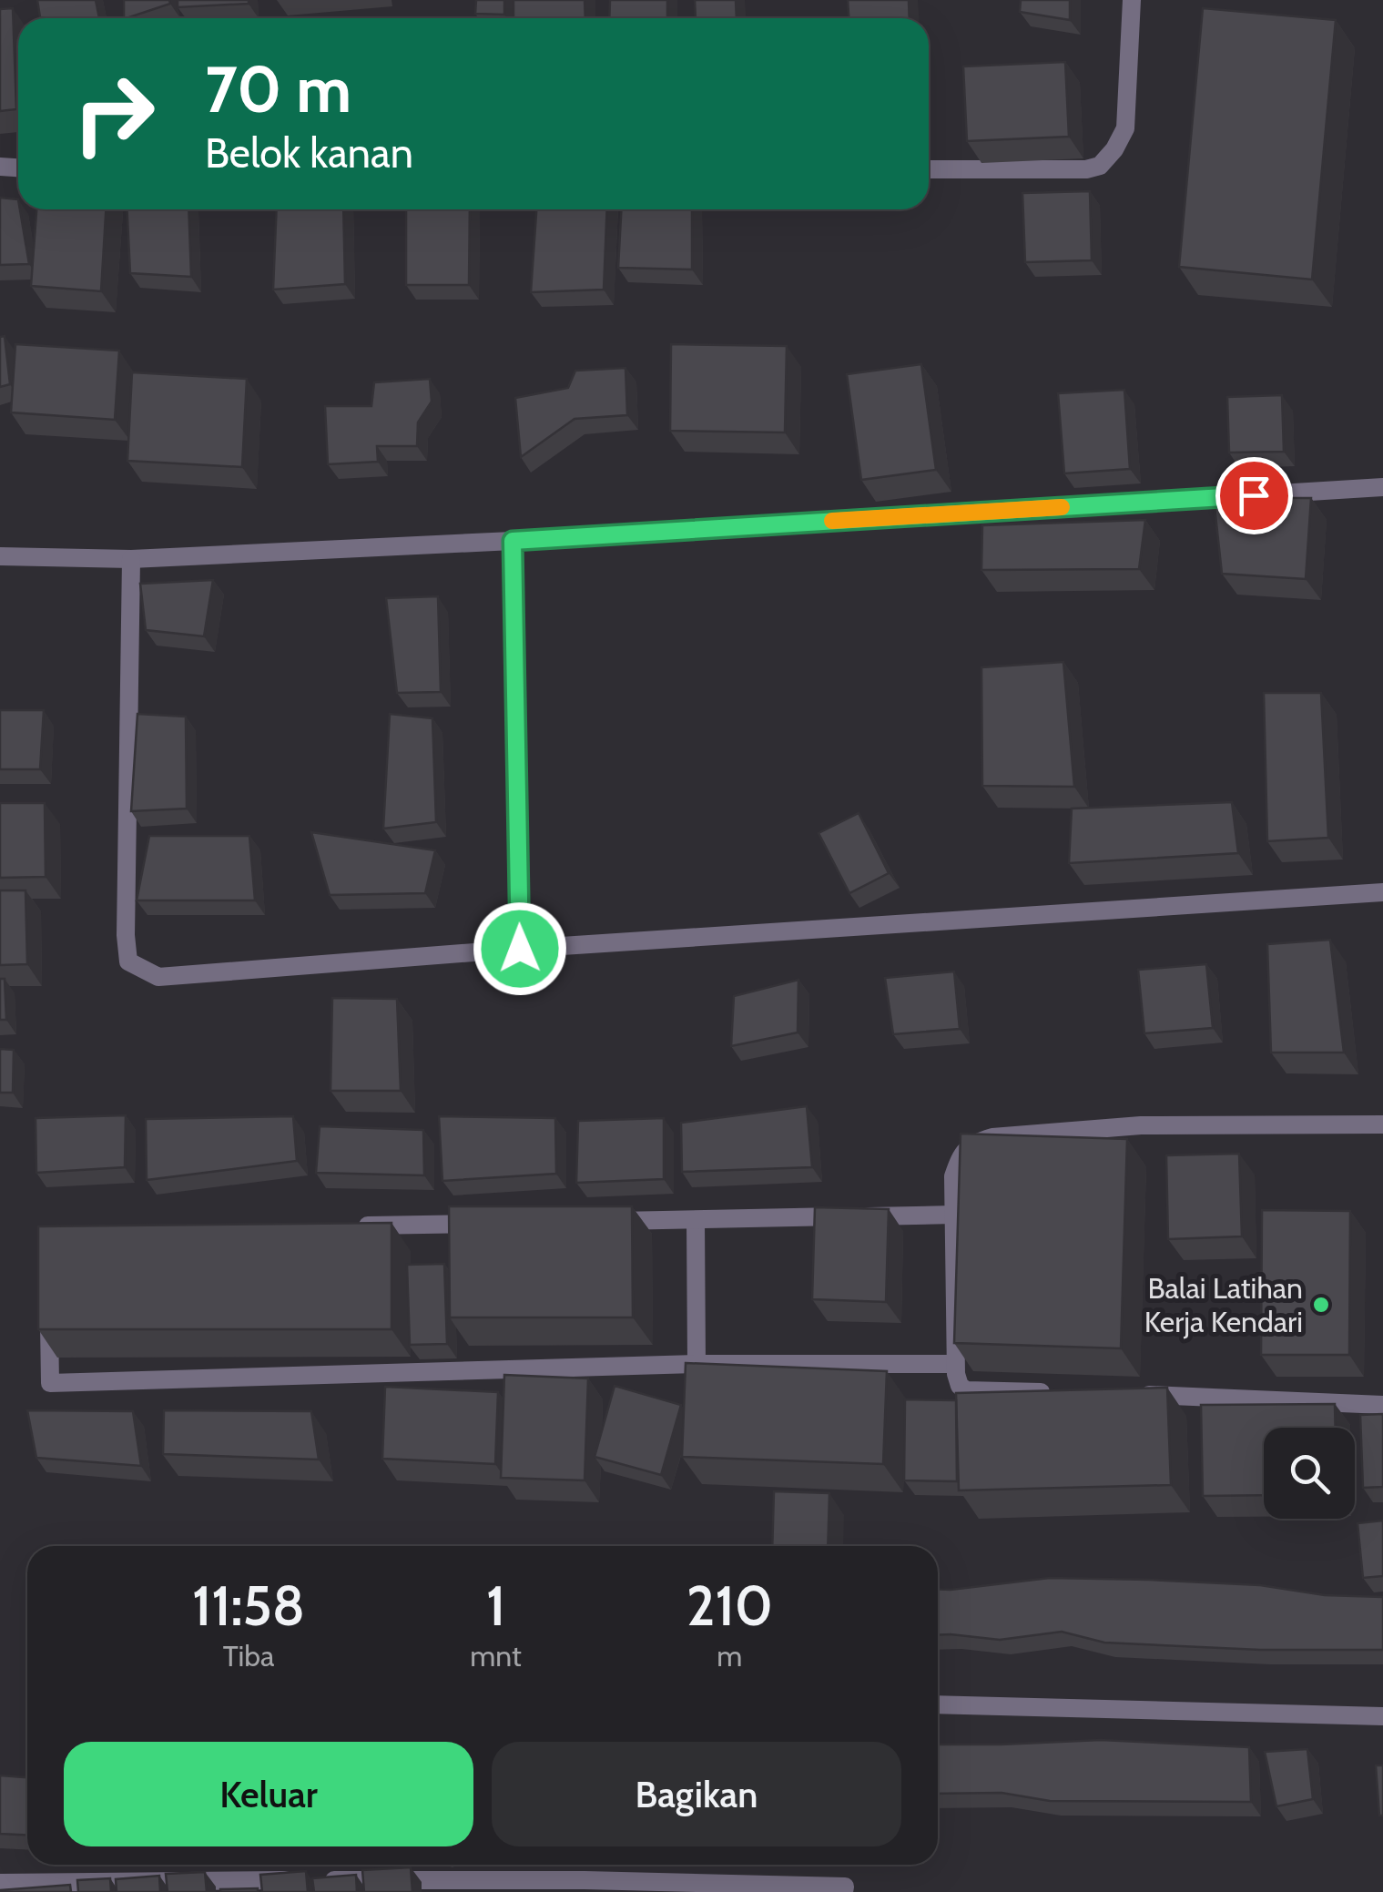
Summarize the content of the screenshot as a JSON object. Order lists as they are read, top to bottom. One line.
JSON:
{"places":["Balai Latihan Kerja Kendari"],"page":{"turn":["70 m","Belok kanan"],"eta":["11:58","Tiba","1","mnt","210","m"],"buttons":["Keluar","Bagikan"]}}
